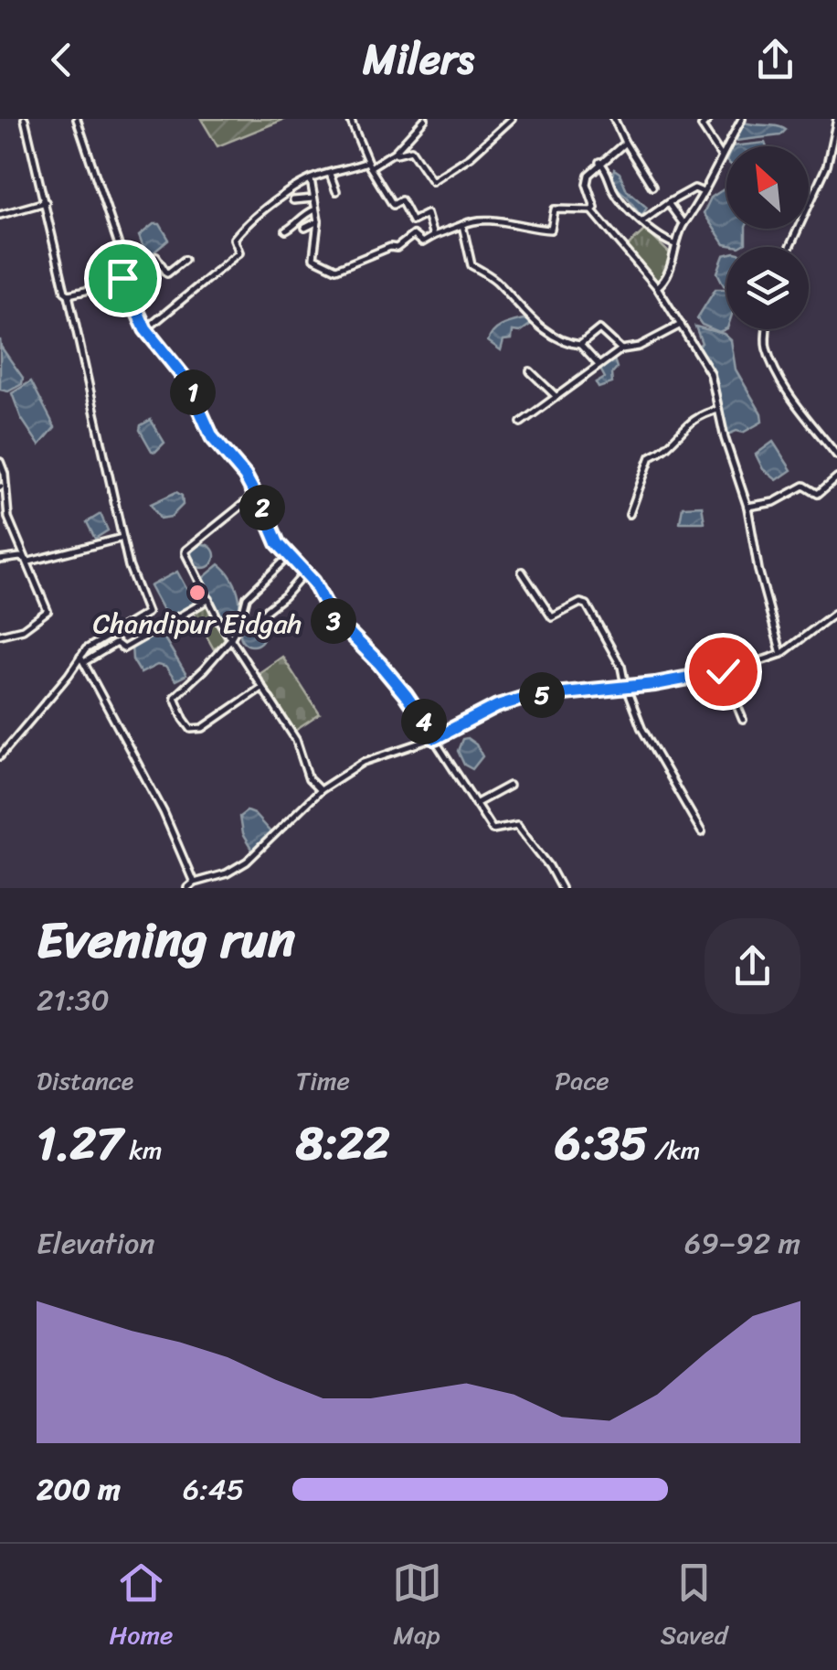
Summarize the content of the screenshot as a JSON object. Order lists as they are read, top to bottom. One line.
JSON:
{"places":["Chandipur Eidgah"],"north":"top left","page":{"header":"Milers","pins":["1","2","3","5","4"],"heading":["Evening run","21:30"],"stats":[["Distance","1.27 km"],["Time","8:22"],["Pace","6:35 /km"]],"chart":["Elevation","69–92 m"],"list":[{"name":"200 m","note":"6:45"}],"tabs":["Home","Map","Saved"]}}
